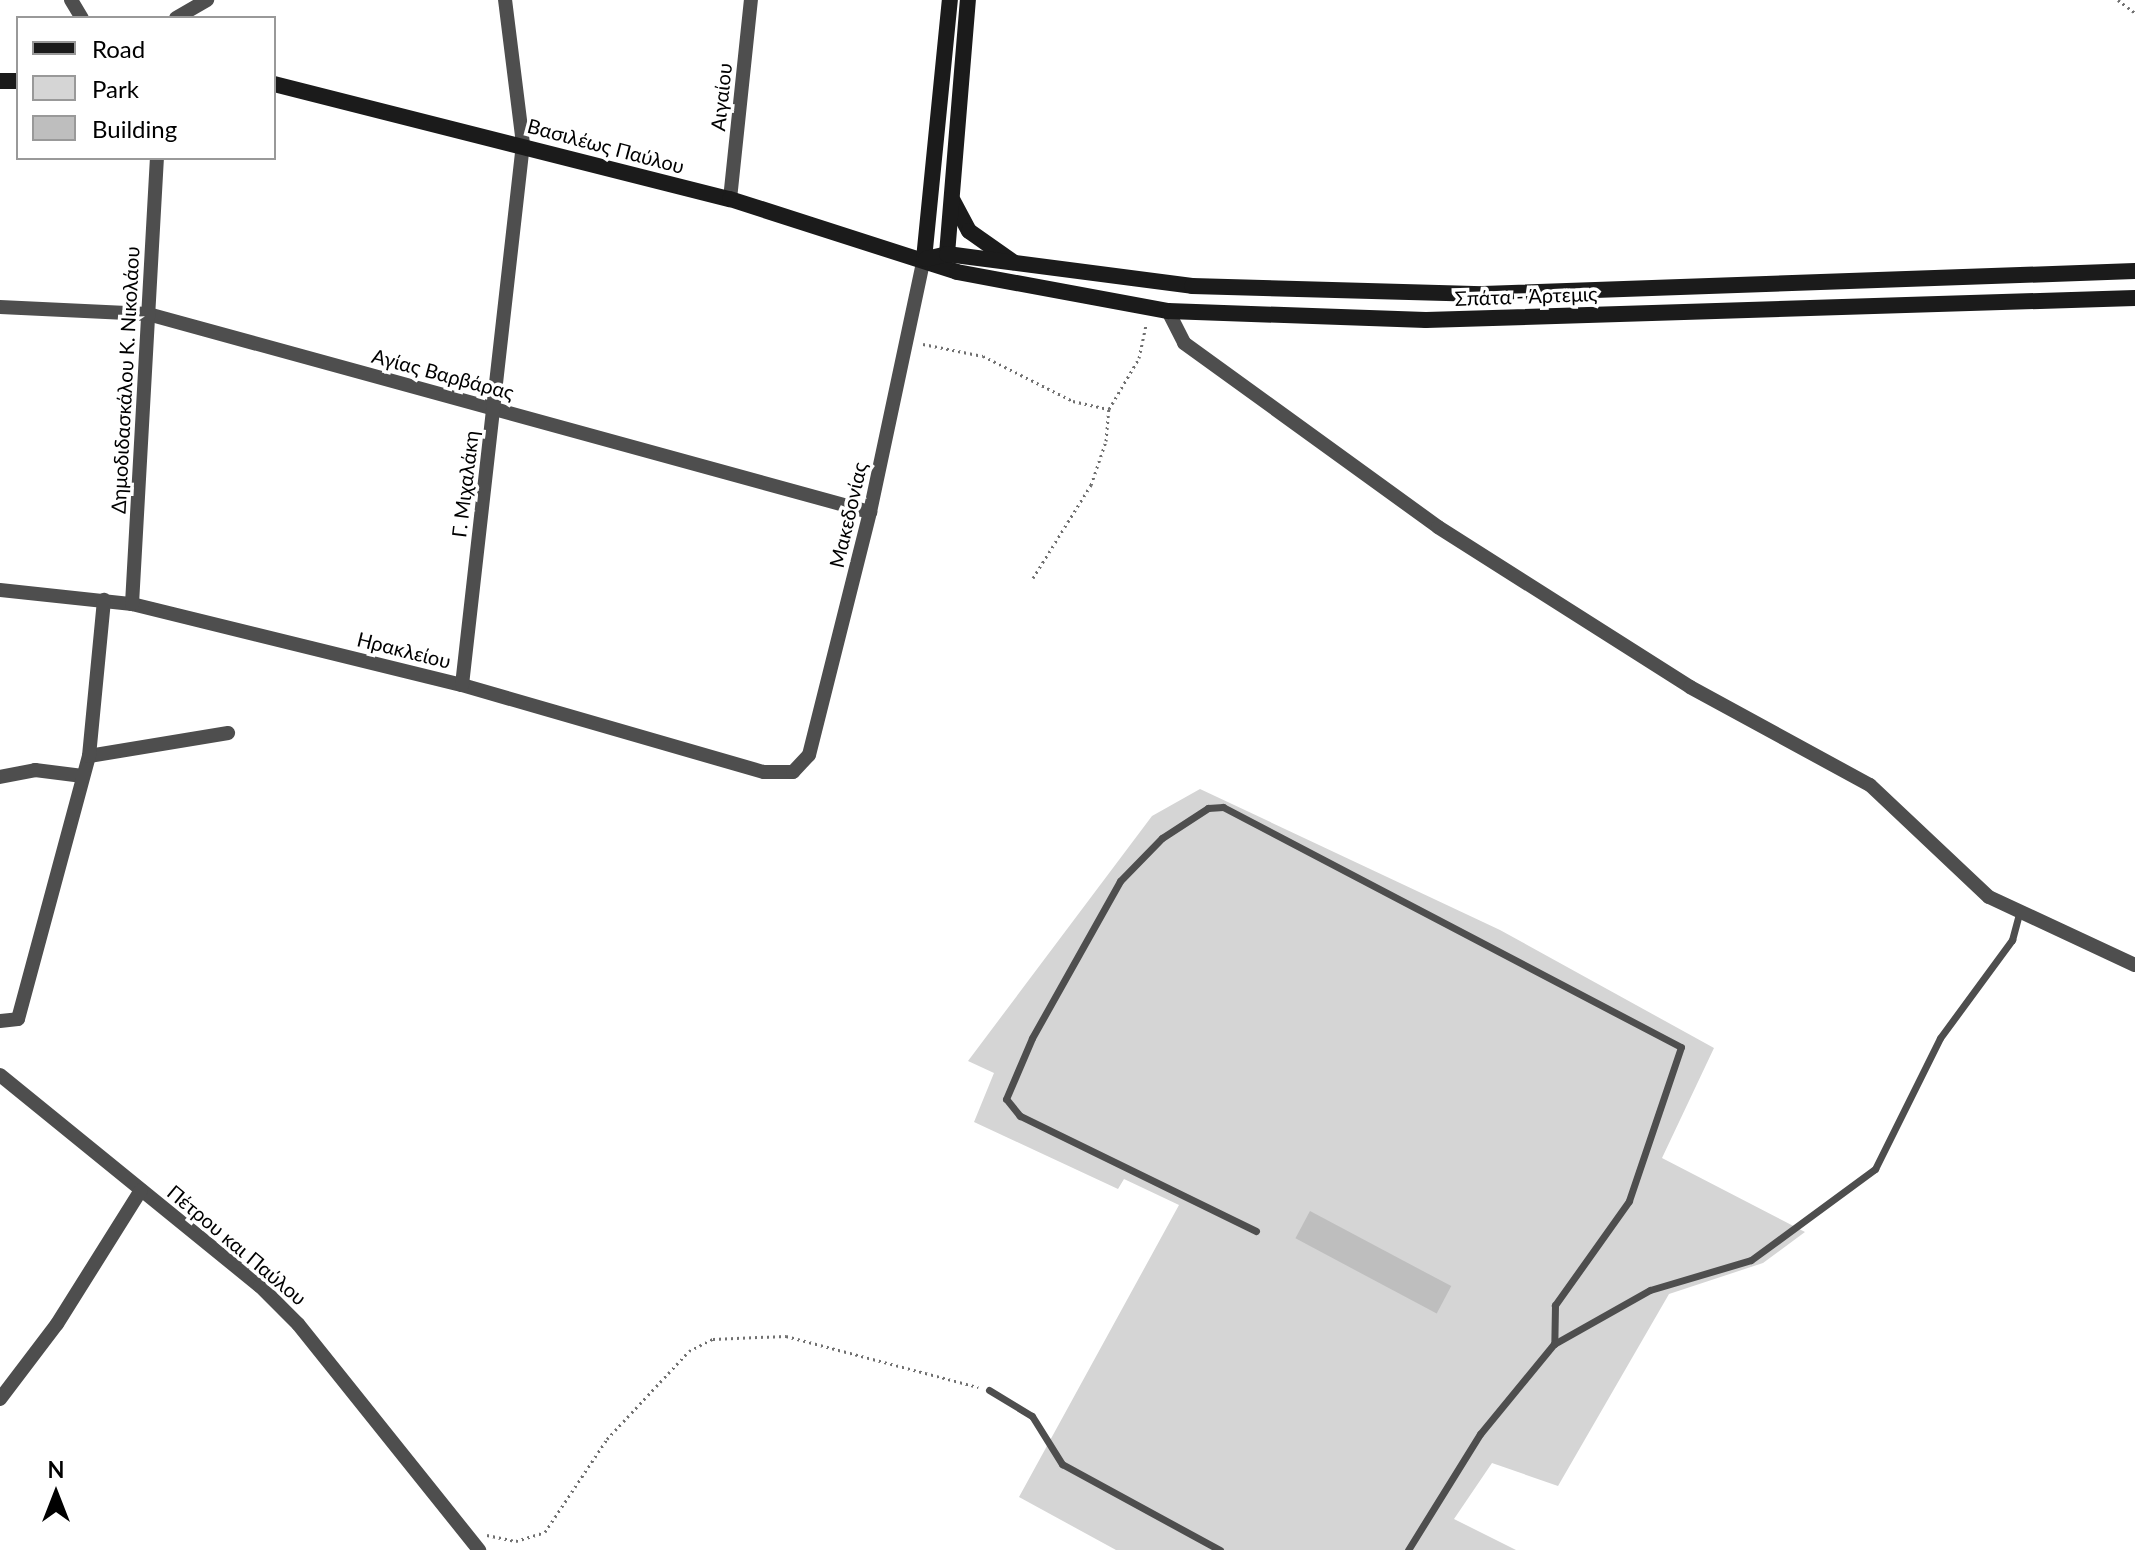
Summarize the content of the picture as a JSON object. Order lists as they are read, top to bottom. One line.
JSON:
{"streets":{"main road":["Βασιλέως Παύλου","Σπάτα - Άρτεμις"],"street":["Αιγαίου","Αγίας Βαρβάρας","Δημοδιδασκάλου Κ. Νικολάου","Γ. Μιχαλάκη","Μακεδονίας","Ηρακλείου","Πέτρου και Παύλου"]},"crossings":[["Αιγαίου","Βασιλέως Παύλου"],["Βασιλέως Παύλου","Σπάτα - Άρτεμις"],["Βασιλέως Παύλου","Γ. Μιχαλάκη"],["Βασιλέως Παύλου","Μακεδονίας"],["Σπάτα - Άρτεμις","Μακεδονίας"],["Αγίας Βαρβάρας","Δημοδιδασκάλου Κ. Νικολάου"],["Αγίας Βαρβάρας","Γ. Μιχαλάκη"],["Αγίας Βαρβάρας","Μακεδονίας"],["Δημοδιδασκάλου Κ. Νικολάου","Ηρακλείου"],["Γ. Μιχαλάκη","Ηρακλείου"],["Μακεδονίας","Ηρακλείου"]],"legend":["Road","Park","Building"],"north":"top"}
